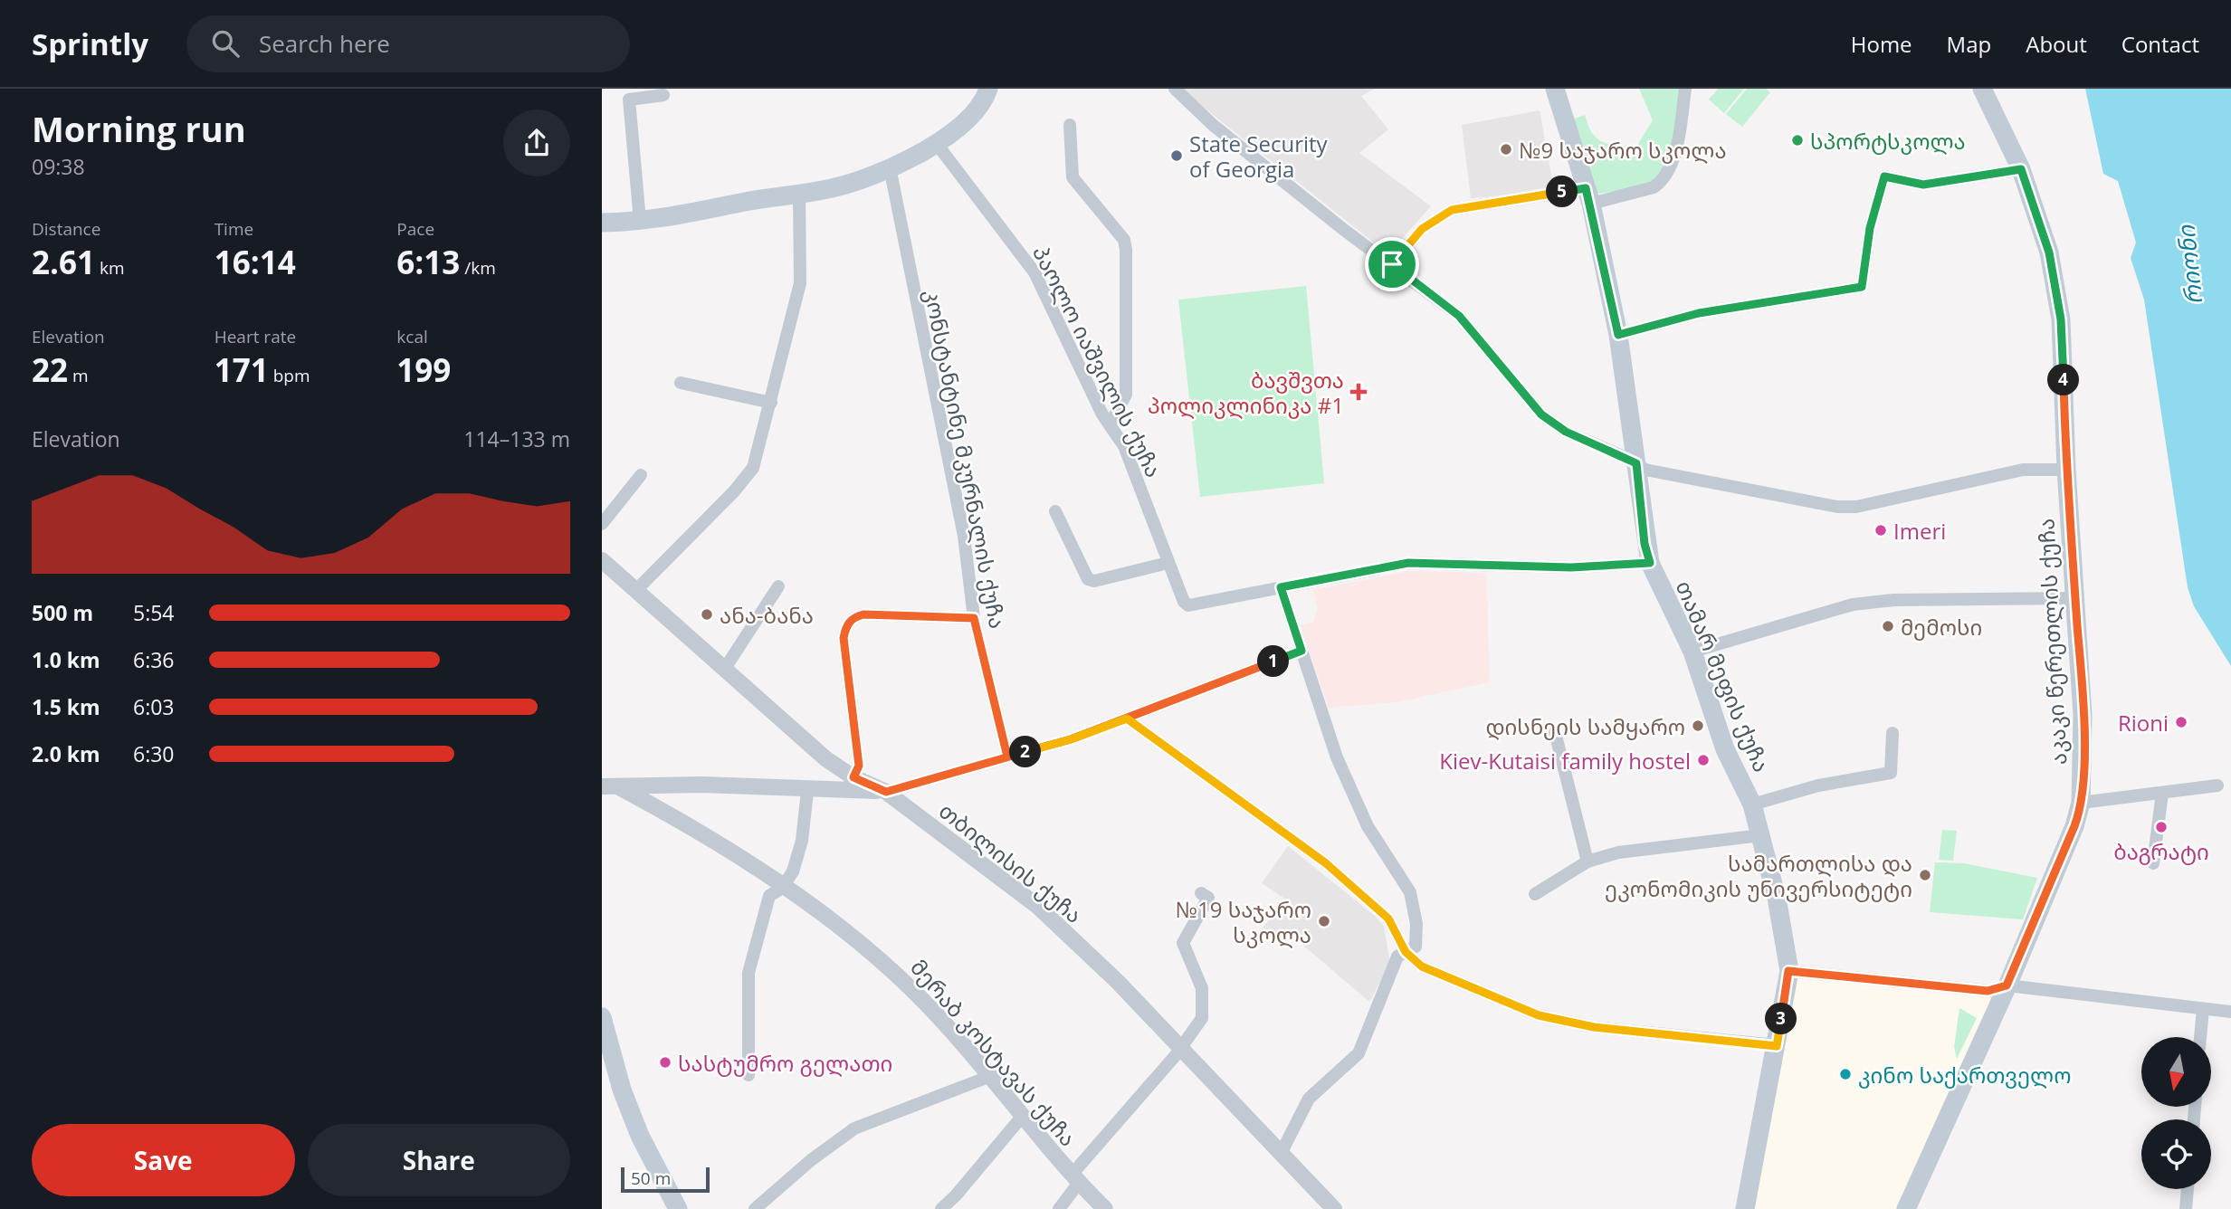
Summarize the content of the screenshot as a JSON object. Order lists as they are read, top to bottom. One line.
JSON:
{"streets":{"main road":["აკაკი წერეთლის ქუჩა","თამარ მეფის ქუჩა"],"street":["პაოლო იაშვილის ქუჩა","კონსტანტინე მკურნალის ქუჩა","თბილისის ქუჩა","მერაბ კოსტავას ქუჩა"]},"crossings":[["პაოლო იაშვილის ქუჩა","თამარ მეფის ქუჩა"]],"water":["რიონი"],"places":{"other":["სპორტსკოლა","№9 საჯარო სკოლა","State Security of Georgia","Imeri","ანა-ბანა","მემოსი","Rioni","დისნეის სამყარო","Kiev-Kutaisi family hostel","ბაგრატი","სამართლისა და ეკონომიკის უნივერსიტეტი","№19 საჯარო სკოლა","სასტუმრო გელათი","კინო საქართველო"],"health":["ბავშვთა პოლიკლინიკა #1"]},"scale_bar":"50 m","north":"bottom","page":{"header":"Sprintly","search":"Search here","nav":["Home","Map","About","Contact"],"heading":["Morning run","09:38"],"pins":["5","4","1","2","3"],"stats":[["Distance","2.61 km"],["Time","16:14"],["Pace","6:13 /km"],["Elevation","22 m"],["Heart rate","171 bpm"],["kcal","199"]],"chart":["Elevation","114–133 m"],"list":[{"name":"500 m","note":"5:54"},{"name":"1.0 km","note":"6:36"},{"name":"1.5 km","note":"6:03"},{"name":"2.0 km","note":"6:30"}],"buttons":["Save","Share"],"scale":"50 m"}}
